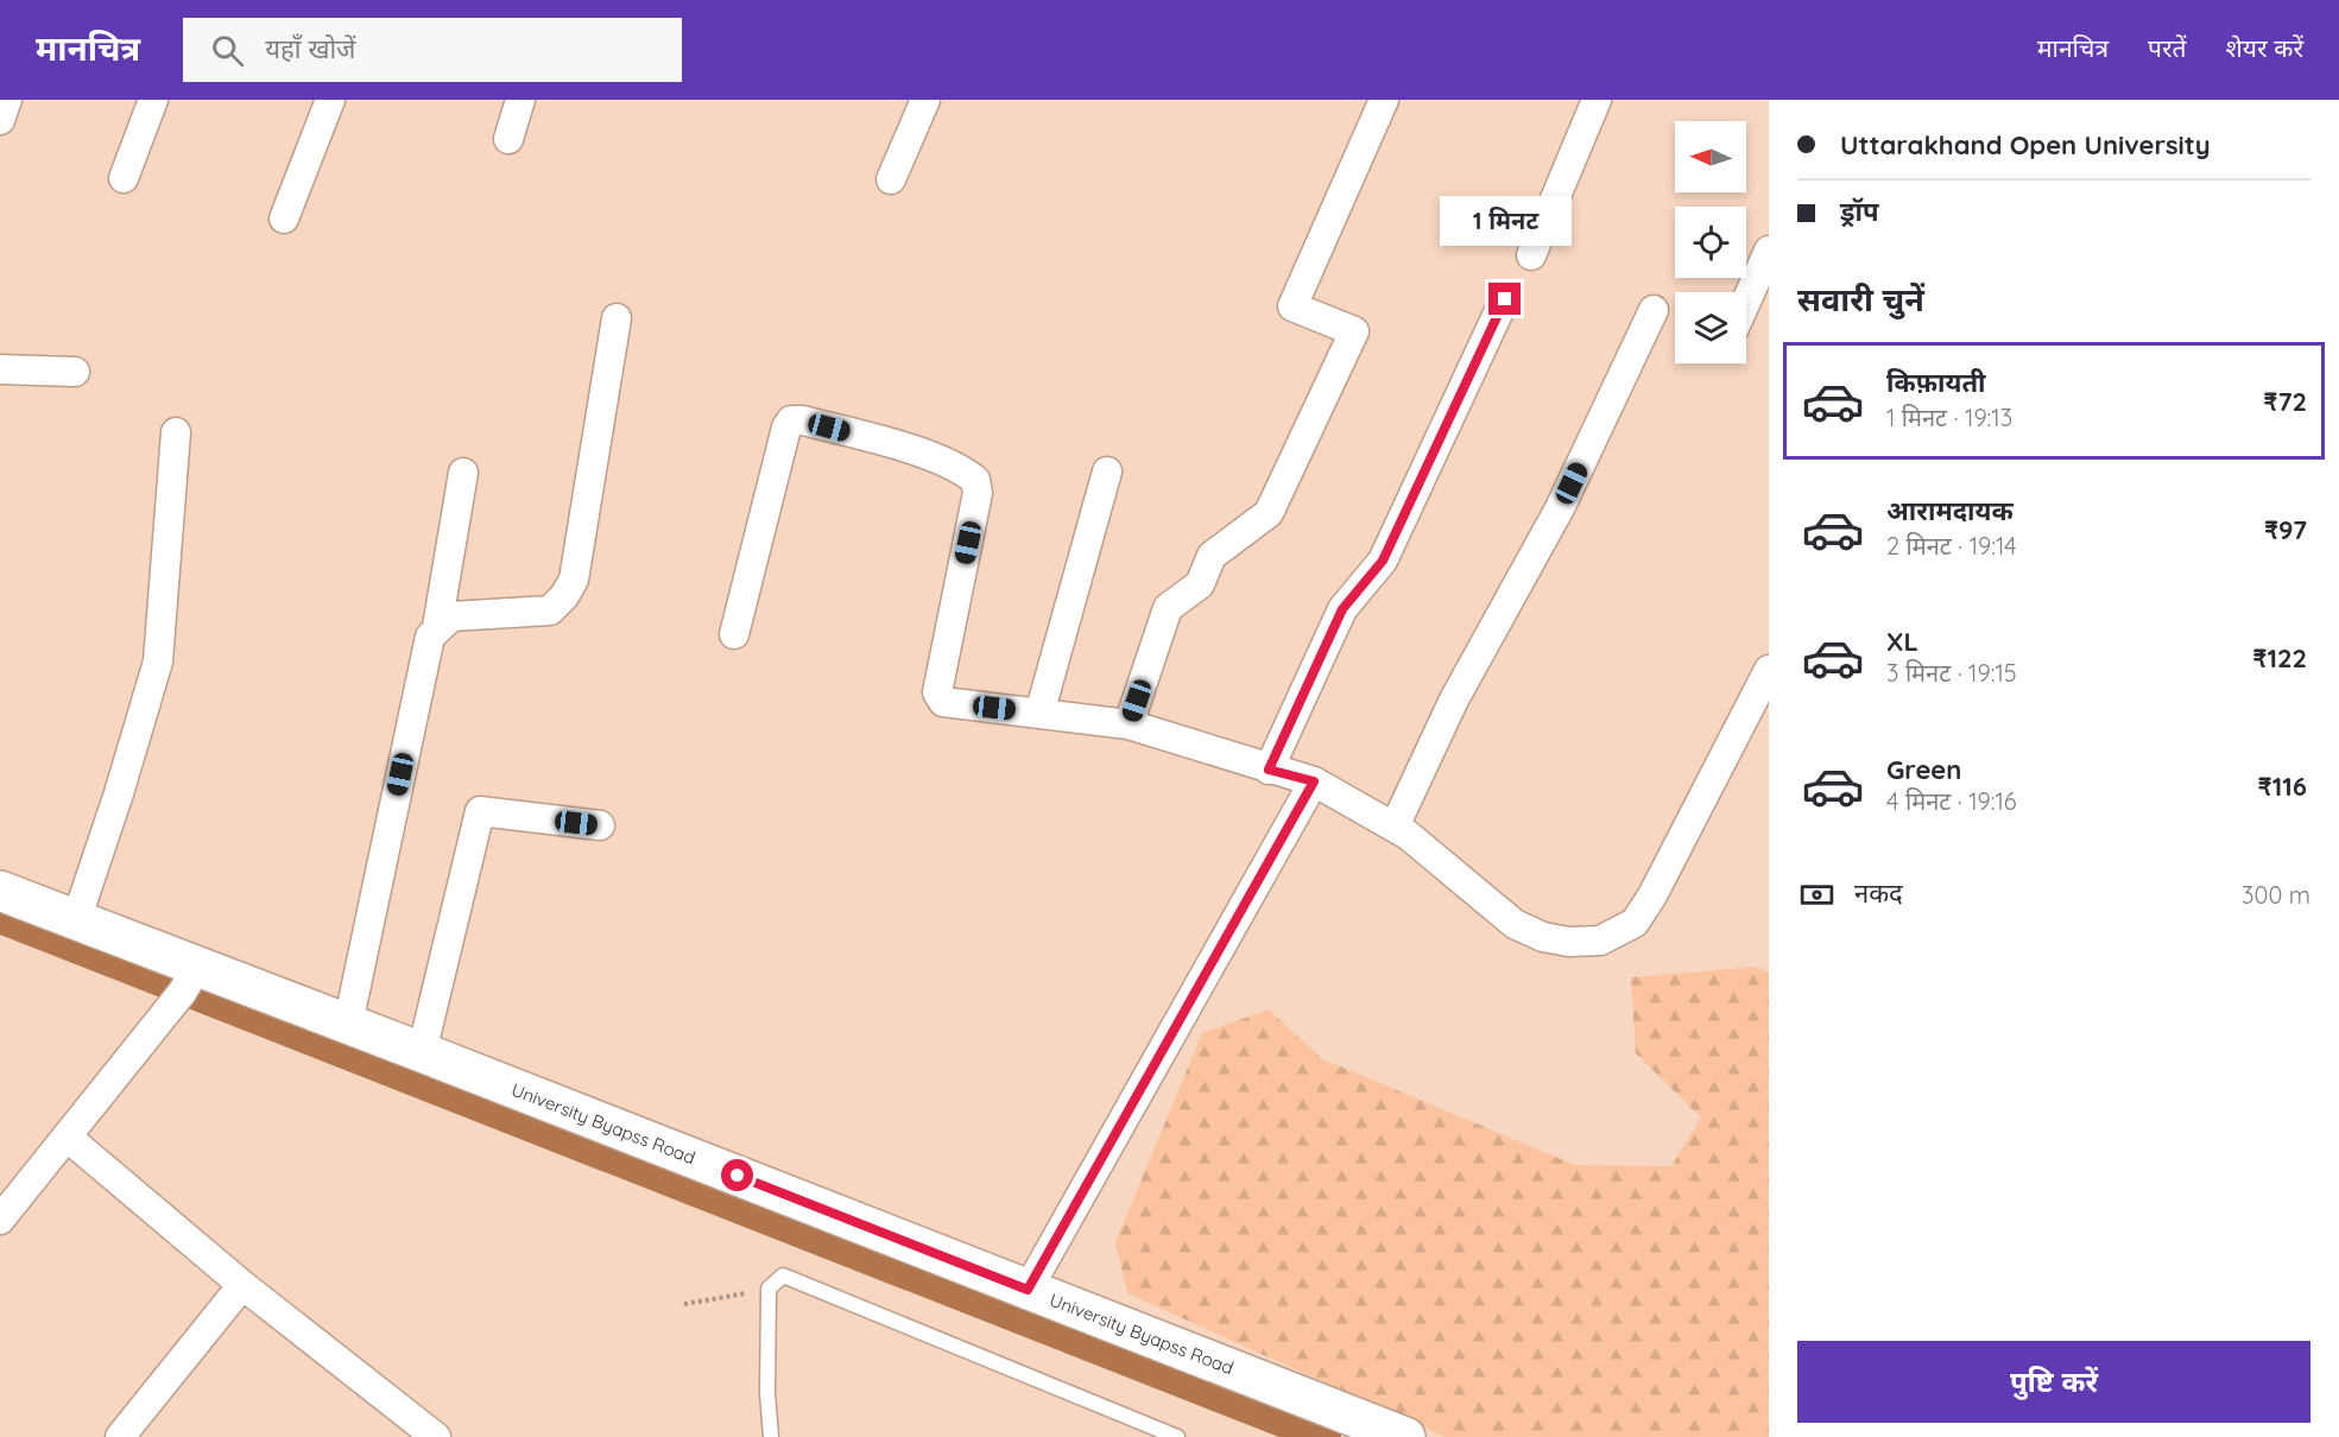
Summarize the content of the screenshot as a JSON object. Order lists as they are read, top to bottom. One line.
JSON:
{"streets":{"main road":["University Byapss Road"]},"north":"left","page":{"header":"मानचित्र","search":"यहाँ खोजें","nav":["मानचित्र","परतें","शेयर करें"],"banner":["Uttarakhand Open University","ड्रॉप"],"bubble":"1 मिनट","heading":"सवारी चुनें","list":[{"name":"किफ़ायती","note":"1 मिनट · 19:13","value":"₹72"},{"name":"आरामदायक","note":"2 मिनट · 19:14","value":"₹97"},{"name":"XL","note":"3 मिनट · 19:15","value":"₹122"},{"name":"Green","note":"4 मिनट · 19:16","value":"₹116"}],"pay":["नकद","300 m"],"buttons":"पुष्टि करें"}}
